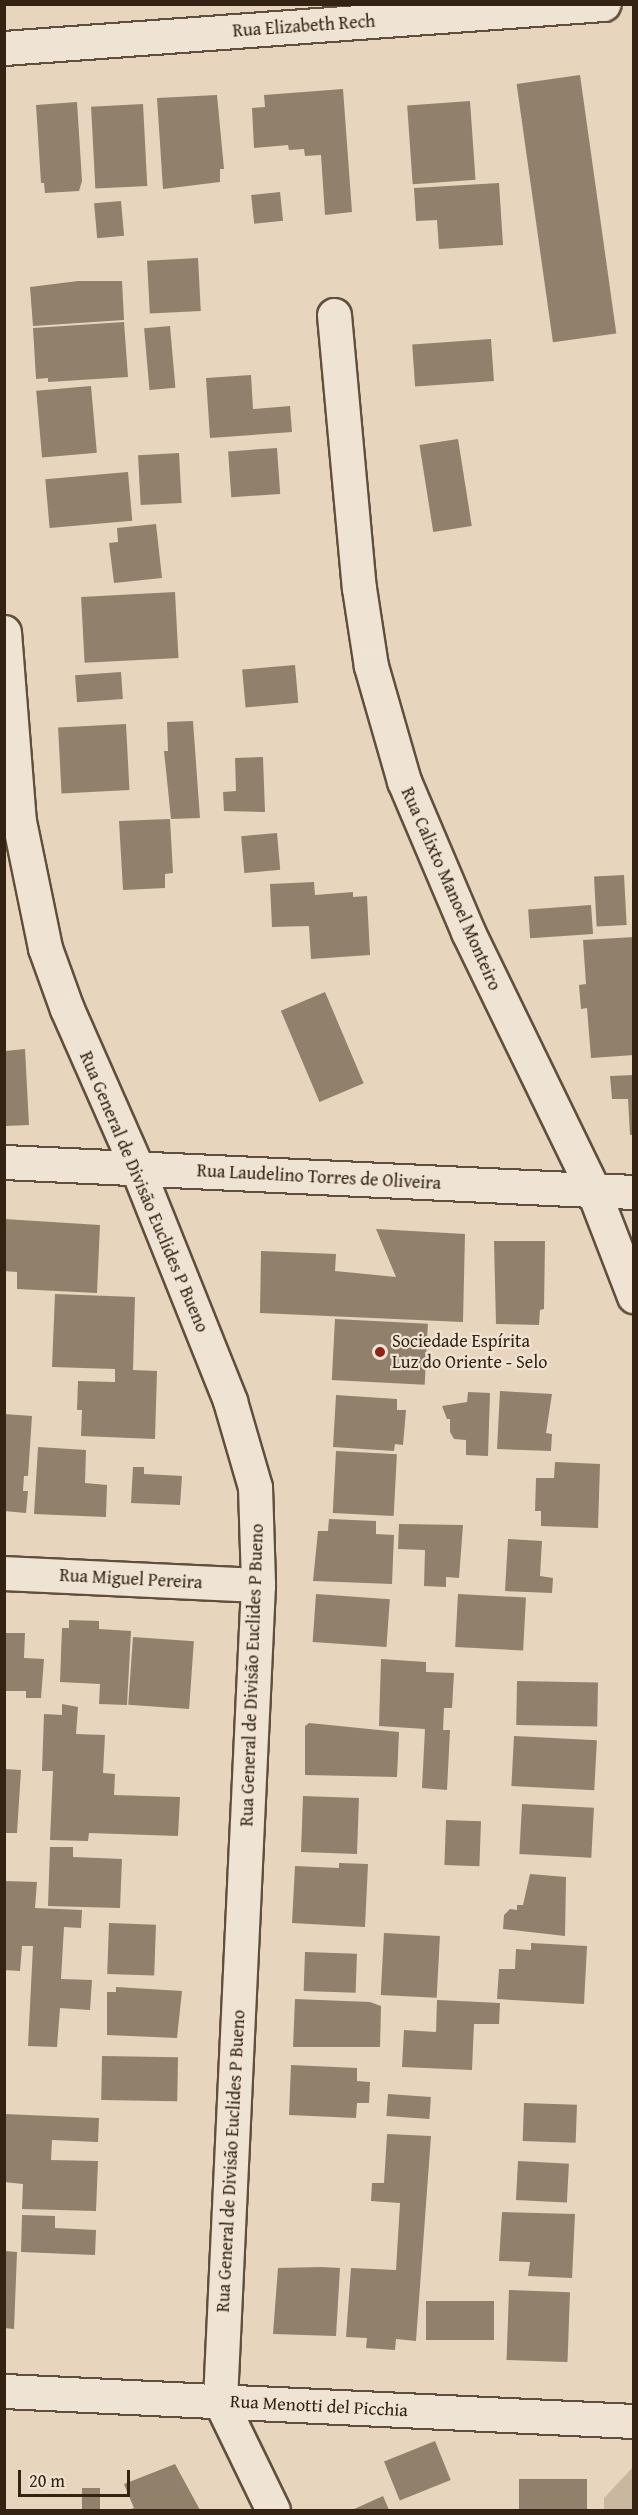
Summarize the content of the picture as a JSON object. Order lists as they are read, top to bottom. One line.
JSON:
{"streets":{"street":["Rua Elizabeth Rech","Rua Calixto Manoel Monteiro","Rua Laudelino Torres de Oliveira","Rua General de Divisão Euclides P Bueno","Rua Miguel Pereira","Rua Menotti del Picchia"]},"crossings":[["Rua Calixto Manoel Monteiro","Rua Laudelino Torres de Oliveira"],["Rua Laudelino Torres de Oliveira","Rua General de Divisão Euclides P Bueno"],["Rua General de Divisão Euclides P Bueno","Rua Miguel Pereira"],["Rua General de Divisão Euclides P Bueno","Rua Menotti del Picchia"]],"places":["Sociedade Espírita Luz do Oriente - Selo"],"scale_bar":"20 m"}
